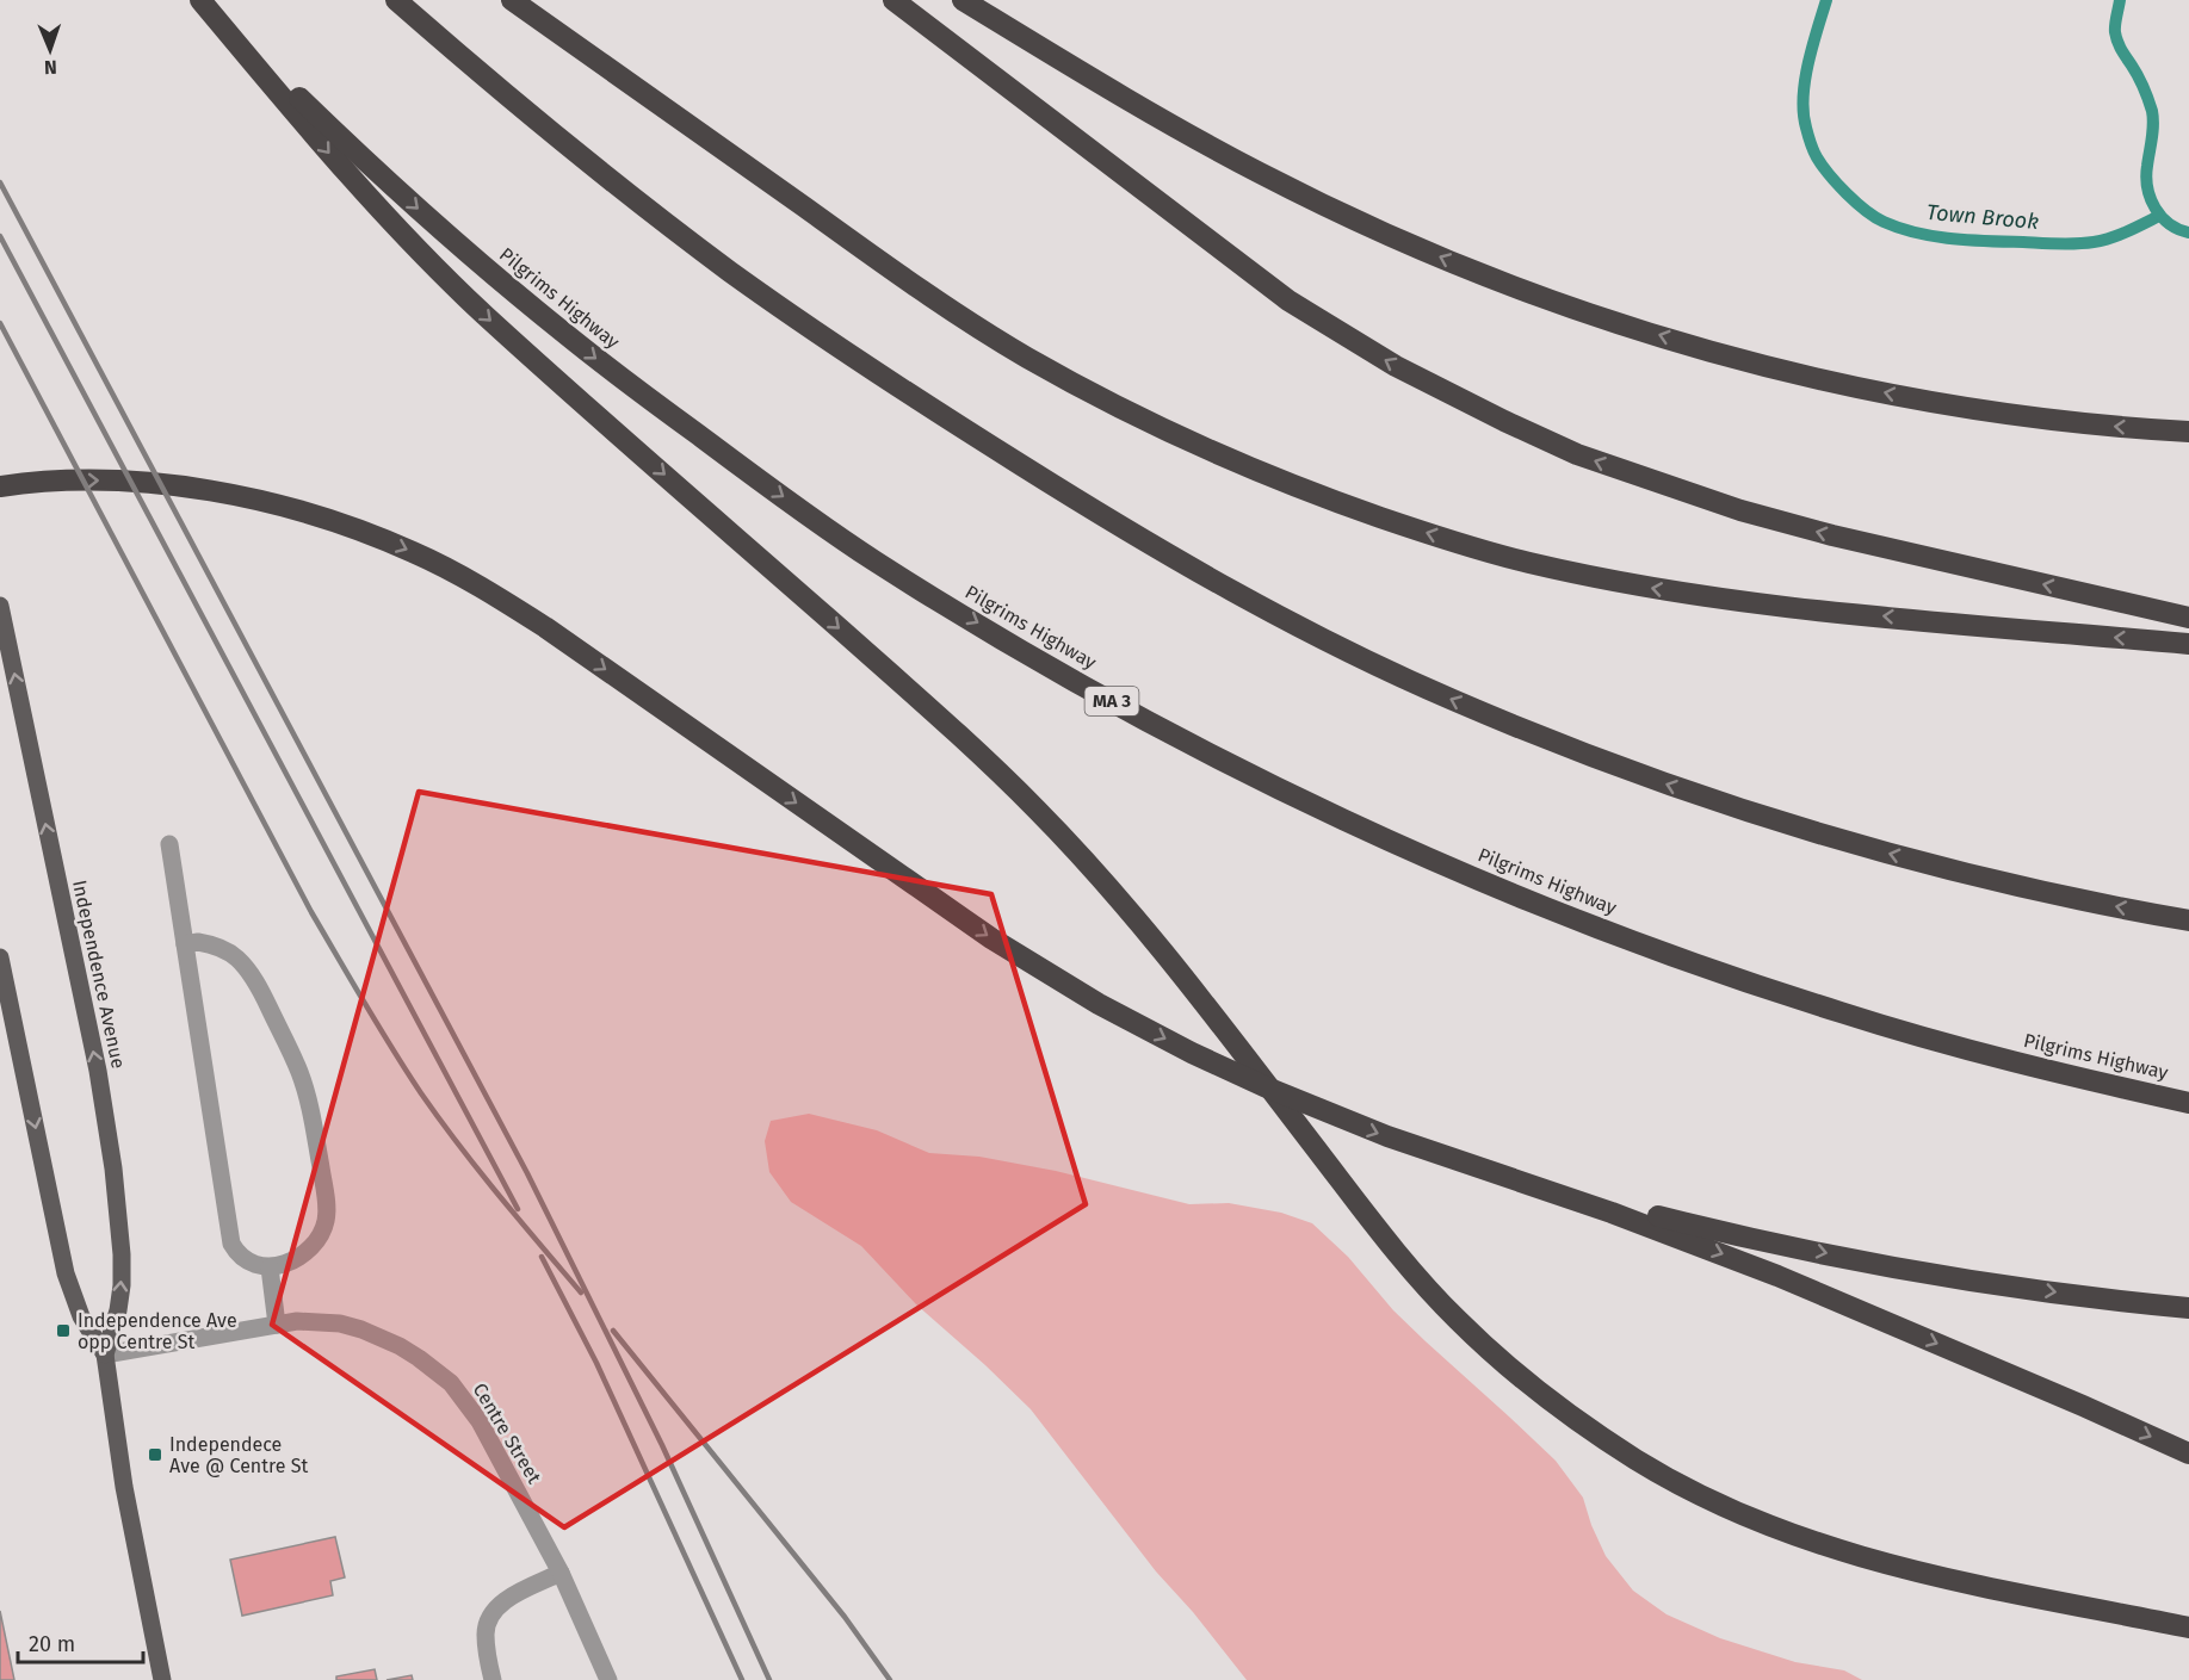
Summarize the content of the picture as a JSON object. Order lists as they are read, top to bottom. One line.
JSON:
{"streets":{"highway":["Pilgrims Highway","MA 3"],"main road":["Independence Avenue"],"street":["Centre Street"]},"crossings":[["Independence Avenue","Centre Street"]],"water":["Town Brook"],"places":{"transit":["Independence Ave opp Centre St","Independece Ave @ Centre St"]},"scale_bar":"20 m","north":"bottom"}
